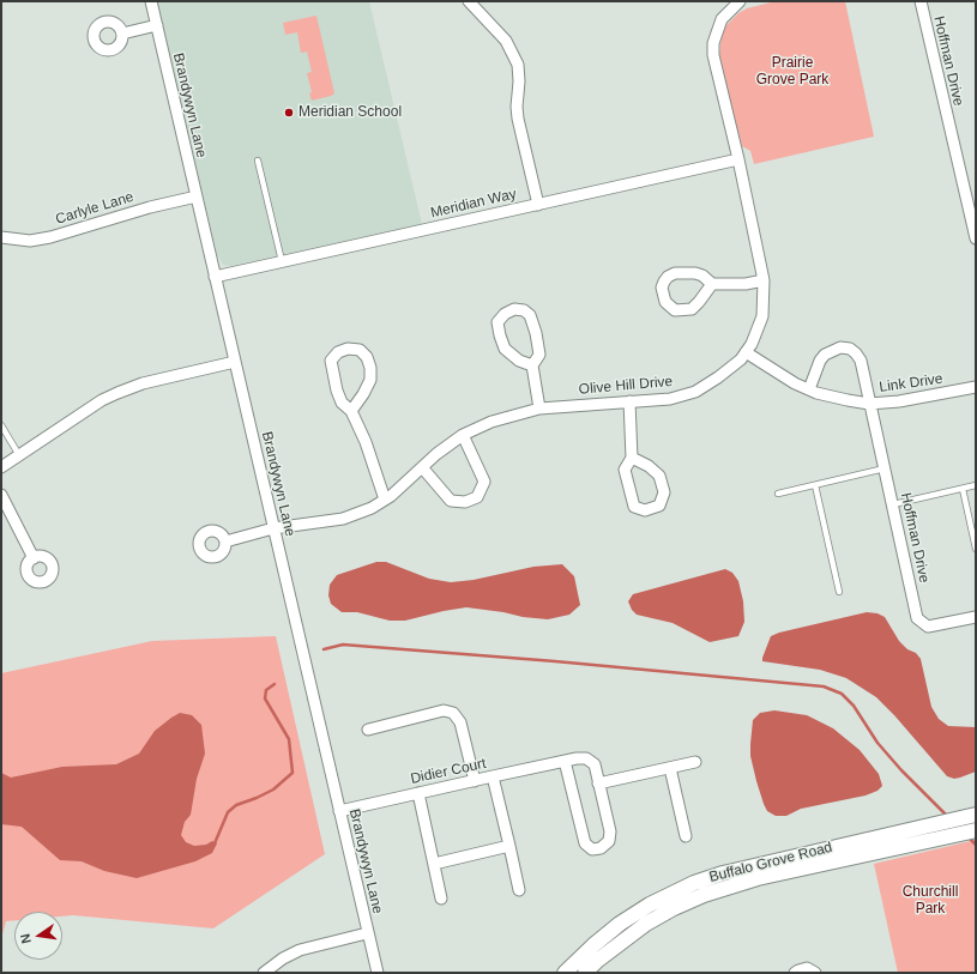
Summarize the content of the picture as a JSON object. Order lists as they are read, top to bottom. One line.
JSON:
{"streets":{"main road":["Buffalo Grove Road"],"street":["Hoffman Drive","Brandywyn Lane","Meridian Way","Carlyle Lane","Link Drive","Olive Hill Drive","Didier Court"]},"crossings":[["Hoffman Drive","Link Drive"],["Brandywyn Lane","Meridian Way"],["Brandywyn Lane","Carlyle Lane"],["Brandywyn Lane","Olive Hill Drive"],["Brandywyn Lane","Didier Court"],["Meridian Way","Olive Hill Drive"],["Link Drive","Olive Hill Drive"]],"parks":["Prairie Grove Park","Churchill Park"],"places":["Meridian School"],"north":"left"}
